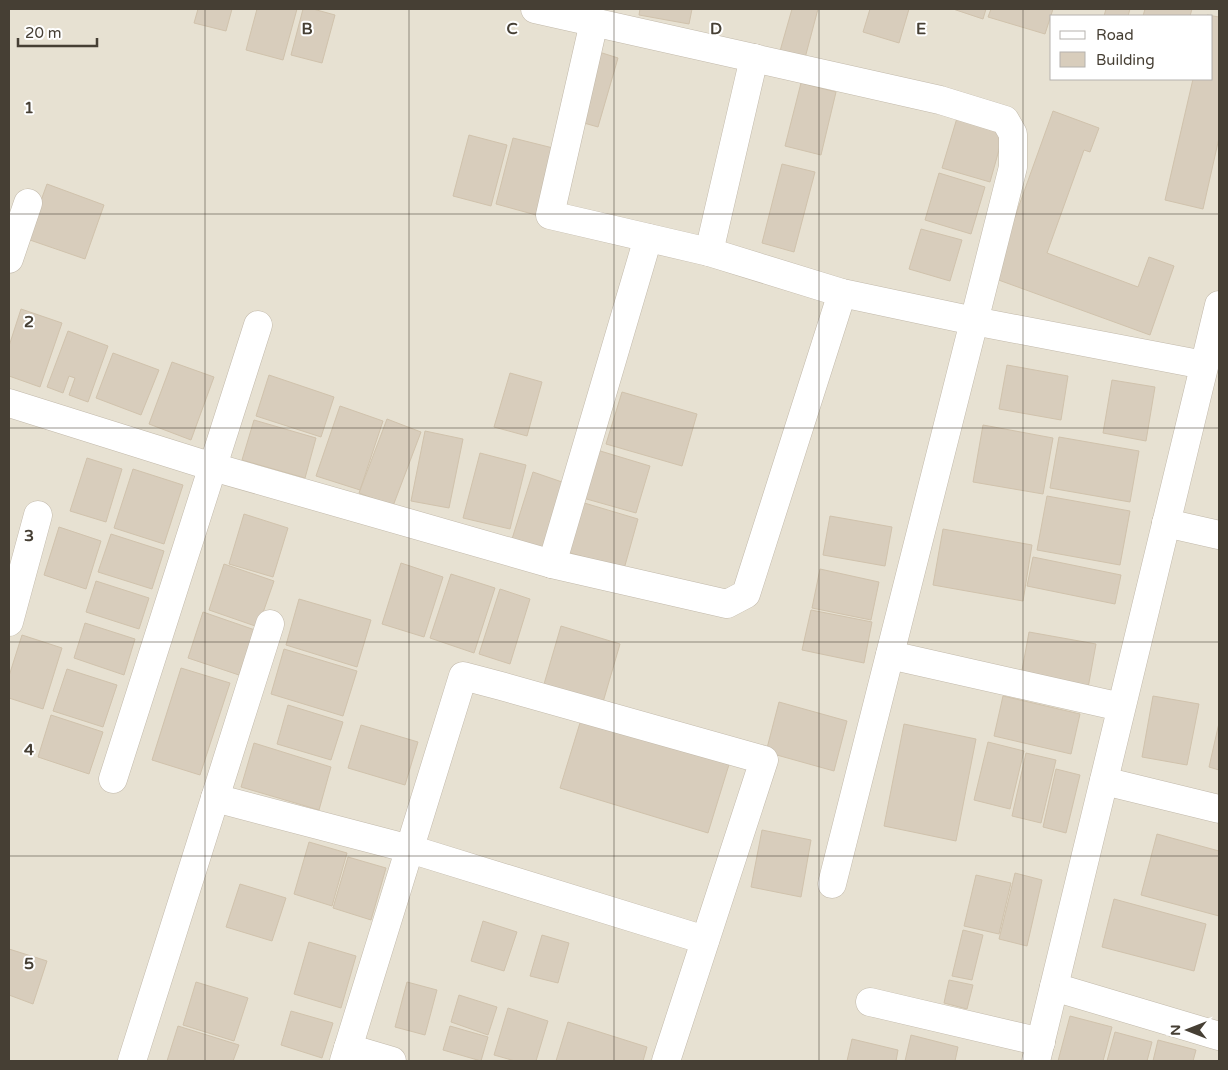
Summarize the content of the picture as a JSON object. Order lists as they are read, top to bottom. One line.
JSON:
{"legend":["Road","Building"],"scale_bar":"20 m","north":"left","grid":{"columns":["B","C","D","E"],"rows":["1","2","3","4","5"]}}
